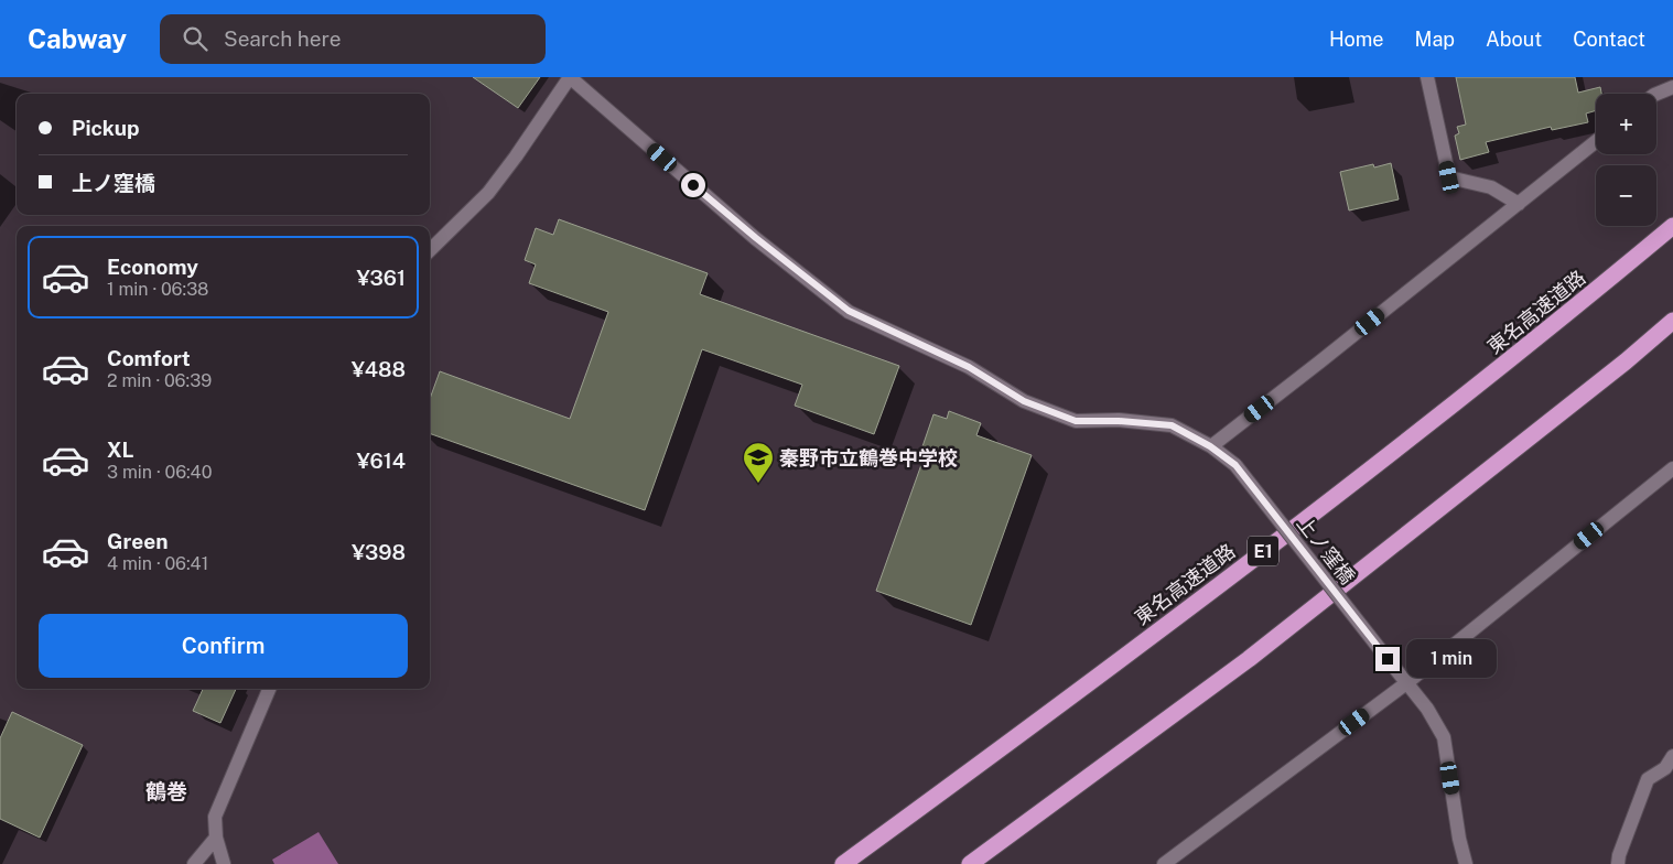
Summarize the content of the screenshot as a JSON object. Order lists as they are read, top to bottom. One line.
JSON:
{"streets":{"highway":["東名高速道路","E1"],"street":["上ノ窪橋"]},"districts":["鶴巻"],"places":{"school or university":["秦野市立鶴巻中学校"]},"page":{"header":"Cabway","search":"Search here","nav":["Home","Map","About","Contact"],"map_buttons":["+","−"],"banner":["Pickup","上ノ窪橋"],"list":[{"name":"Economy","note":"1 min · 06:38","value":"¥361"},{"name":"Comfort","note":"2 min · 06:39","value":"¥488"},{"name":"XL","note":"3 min · 06:40","value":"¥614"},{"name":"Green","note":"4 min · 06:41","value":"¥398"}],"buttons":"Confirm","bubble":"1 min"}}
